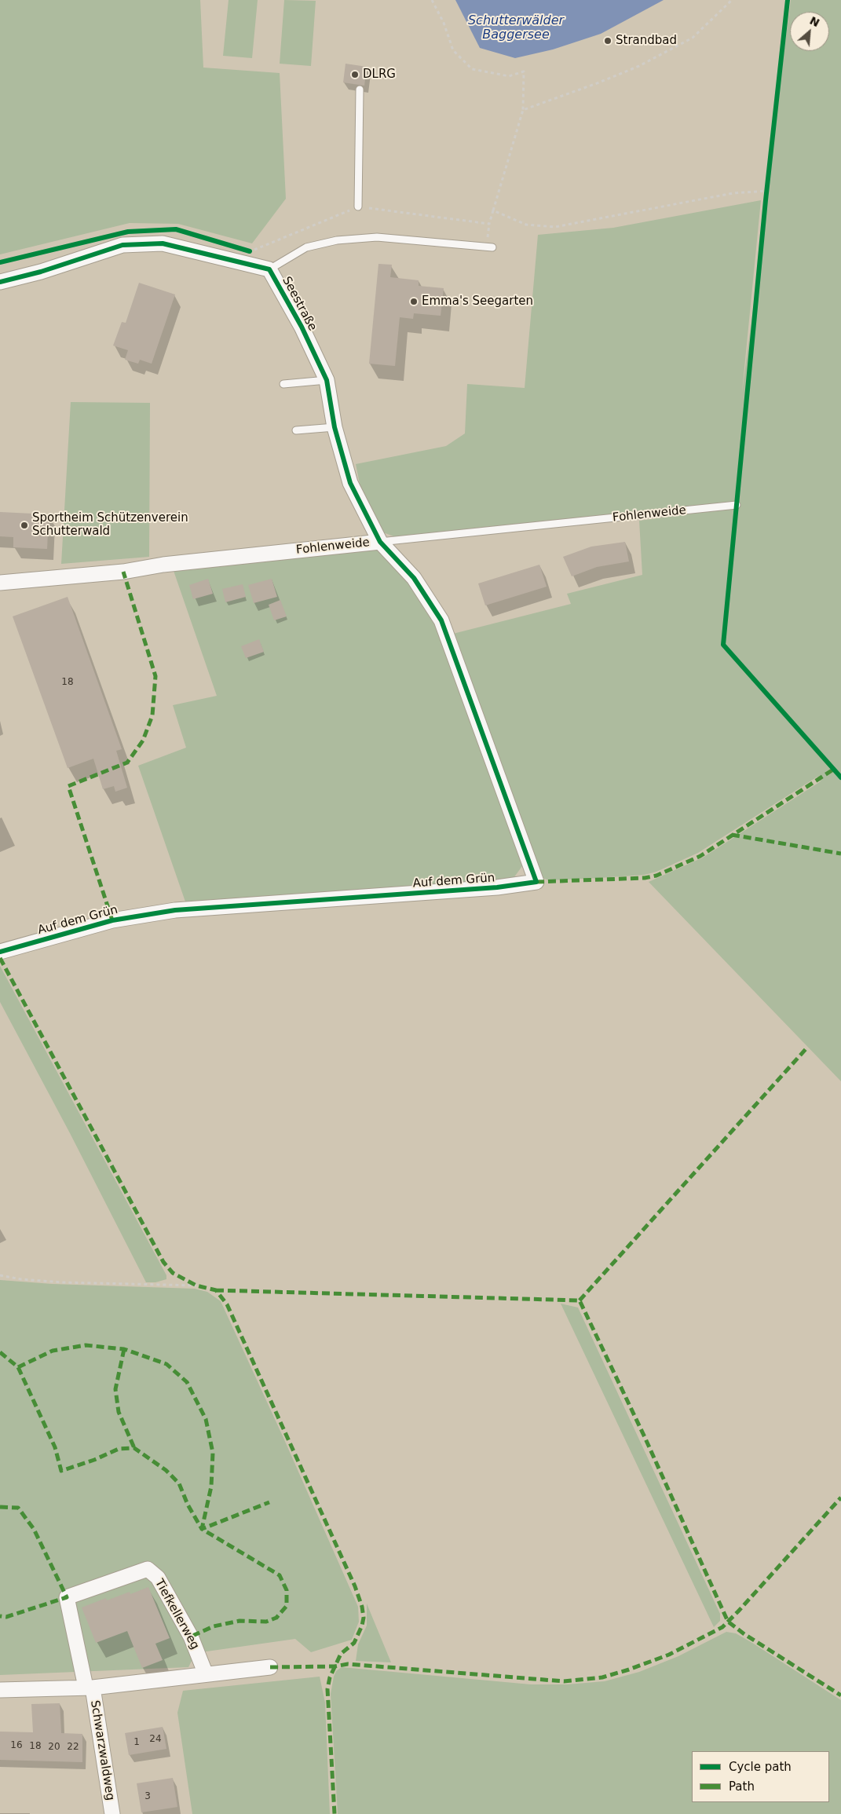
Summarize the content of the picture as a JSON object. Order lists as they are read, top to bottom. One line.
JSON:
{"streets":{"street":["Seestraße","Fohlenweide","Auf dem Grün","Tiefkellerweg","Schwarzwaldweg"]},"crossings":[["Seestraße","Fohlenweide"],["Seestraße","Auf dem Grün"],["Fohlenweide","Auf dem Grün"],["Tiefkellerweg","Schwarzwaldweg"]],"water":["Schutterwälder Baggersee"],"places":["Strandbad","DLRG","Emma's Seegarten","Sportheim Schützenverein Schutterwald"],"house_numbers":["18","24","1","16","18","20","22","3"],"legend":["Cycle path","Path"],"north":"top right"}
